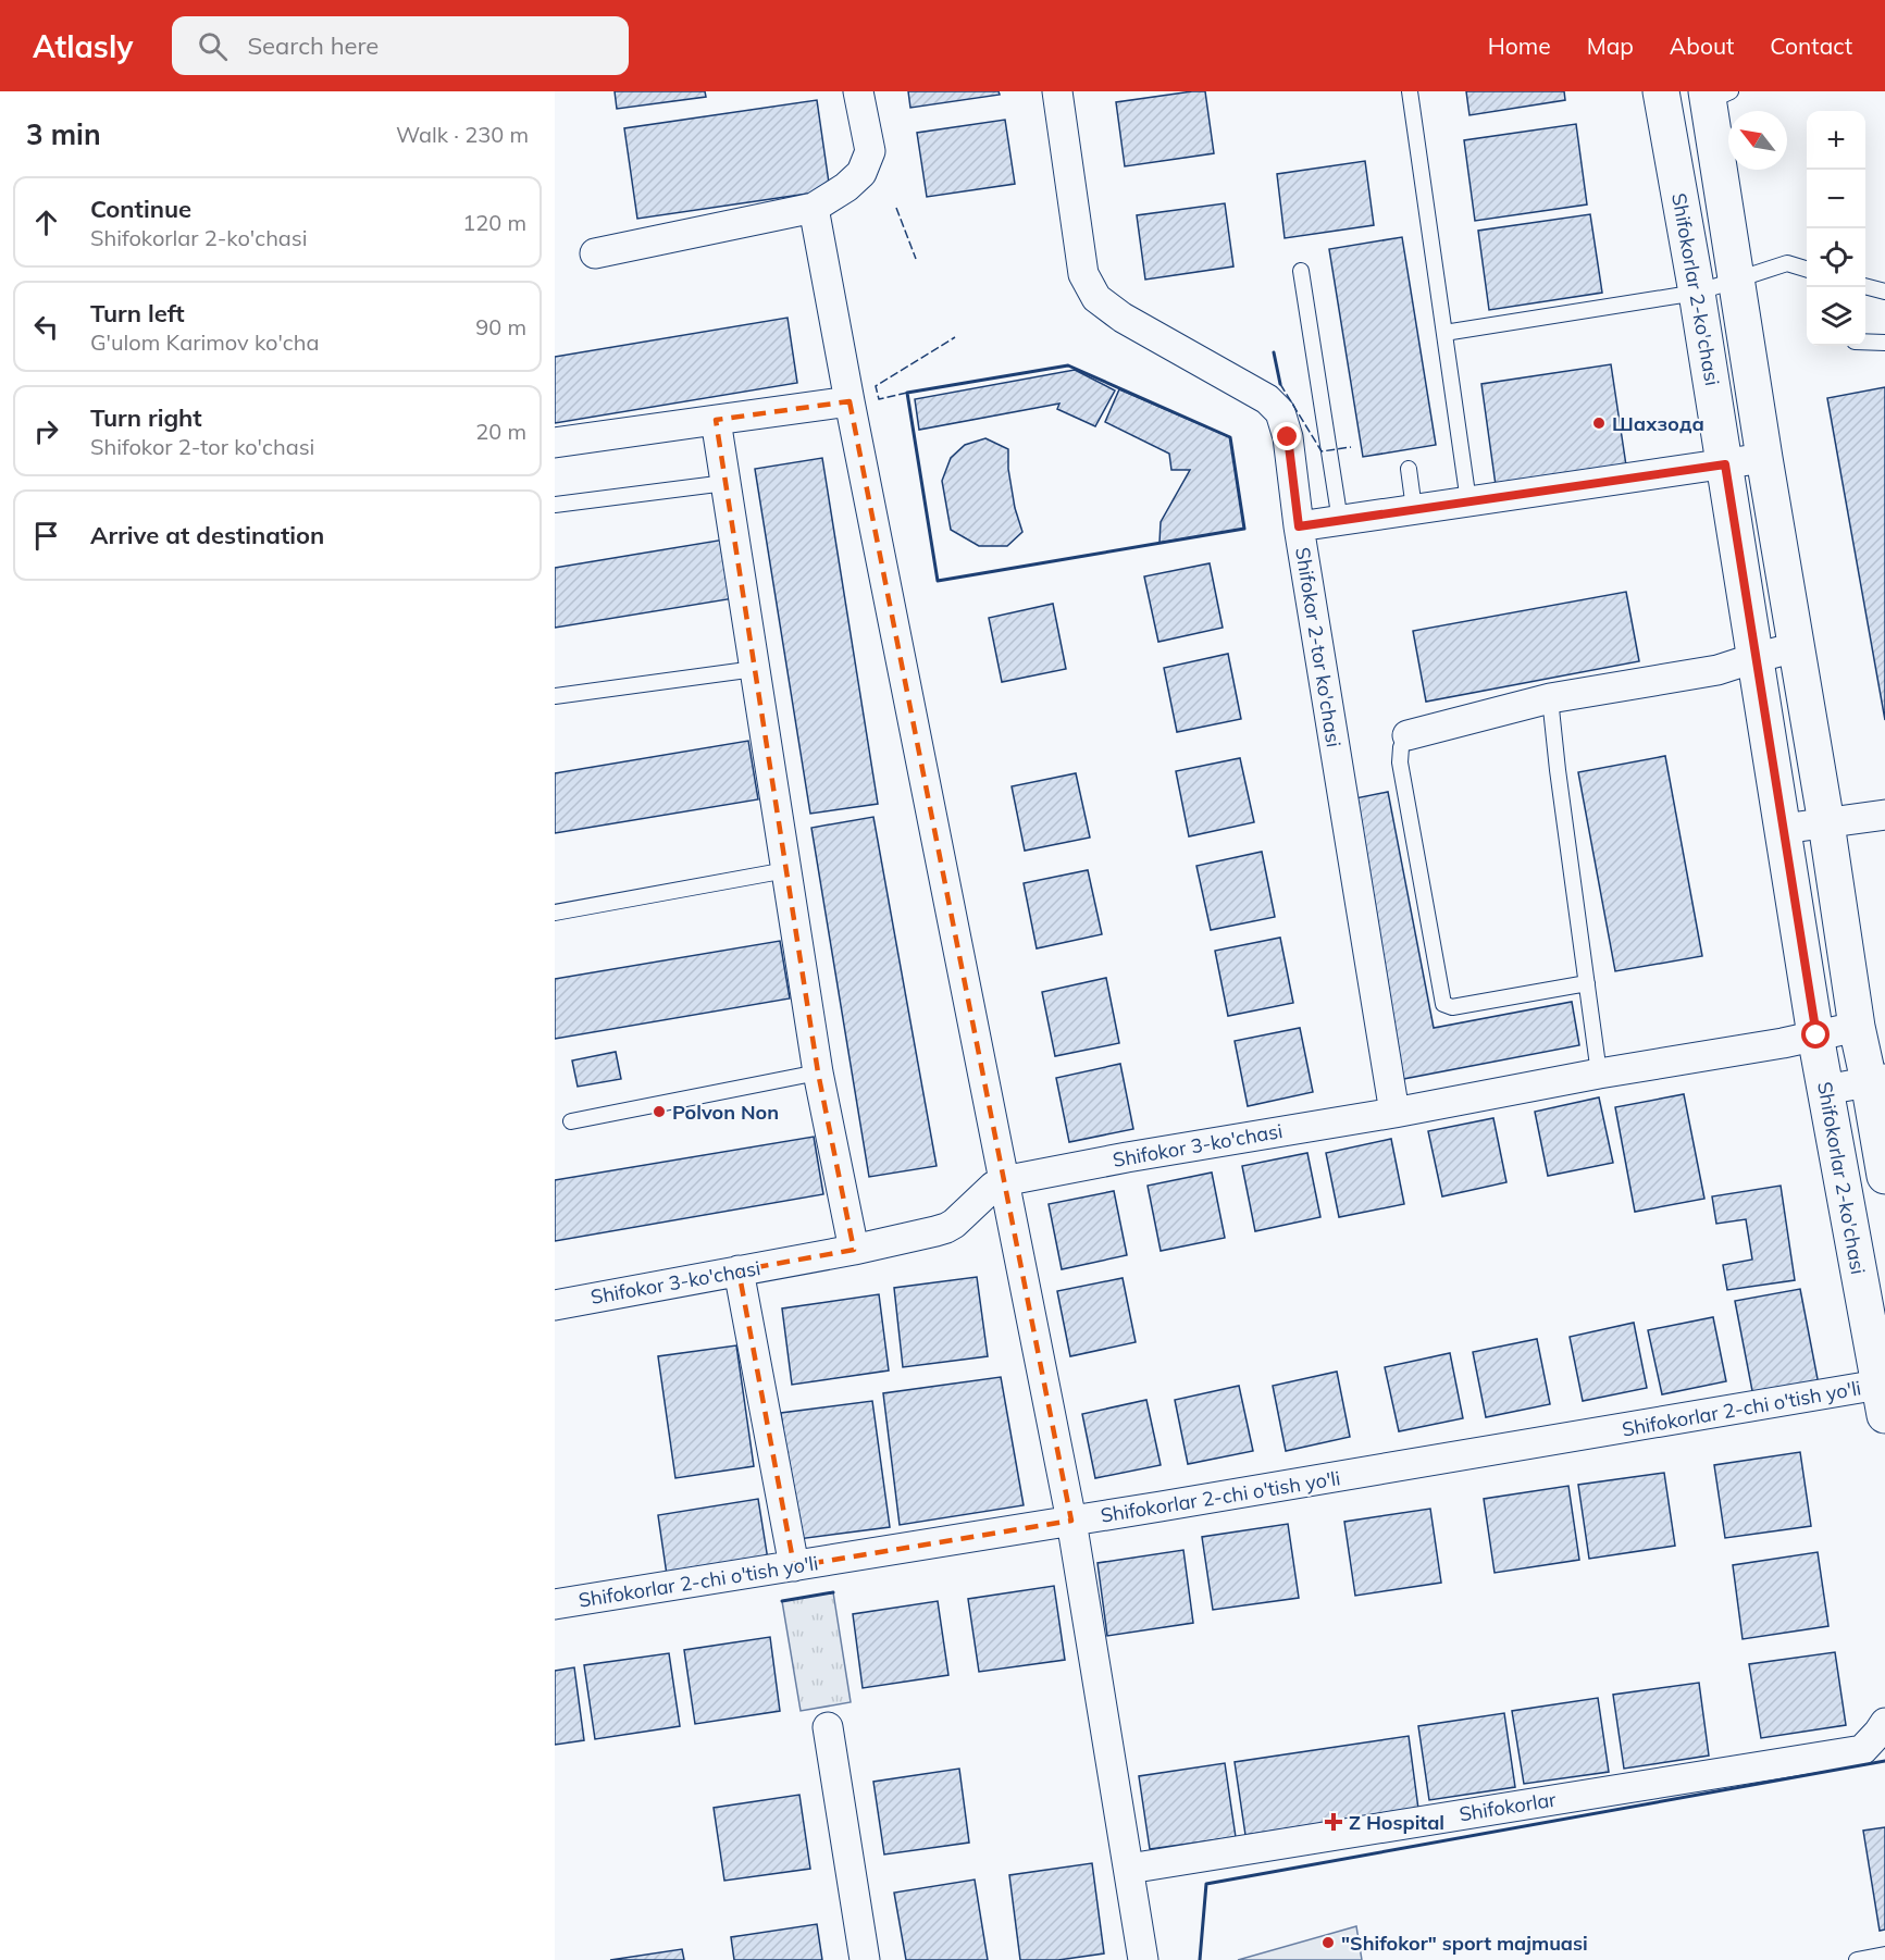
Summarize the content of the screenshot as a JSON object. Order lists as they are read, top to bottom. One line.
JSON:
{"streets":{"street":["Shifokorlar 2-ko'chasi","Shifokor 2-tor ko'chasi","Shifokor 3-ko'chasi","Shifokorlar 2-chi o'tish yo'li","Shifokorlar"]},"crossings":[["Shifokorlar 2-ko'chasi","Shifokor 3-ko'chasi"],["Shifokorlar 2-ko'chasi","Shifokorlar 2-chi o'tish yo'li"],["Shifokor 2-tor ko'chasi","Shifokor 3-ko'chasi"]],"places":{"other":["Шахзода","Polvon Non","\"Shifokor\" sport majmuasi"],"health":["Z Hospital"]},"north":"top left","page":{"header":"Atlasly","search":"Search here","nav":["Home","Map","About","Contact"],"heading":["3 min","Walk · 230 m"],"map_buttons":["+","−"],"list":[["Continue","Shifokorlar 2-ko'chasi","120 m"],["Turn left","G'ulom Karimov ko'cha","90 m"],["Turn right","Shifokor 2-tor ko'chasi","20 m"],"Arrive at destination"]}}
